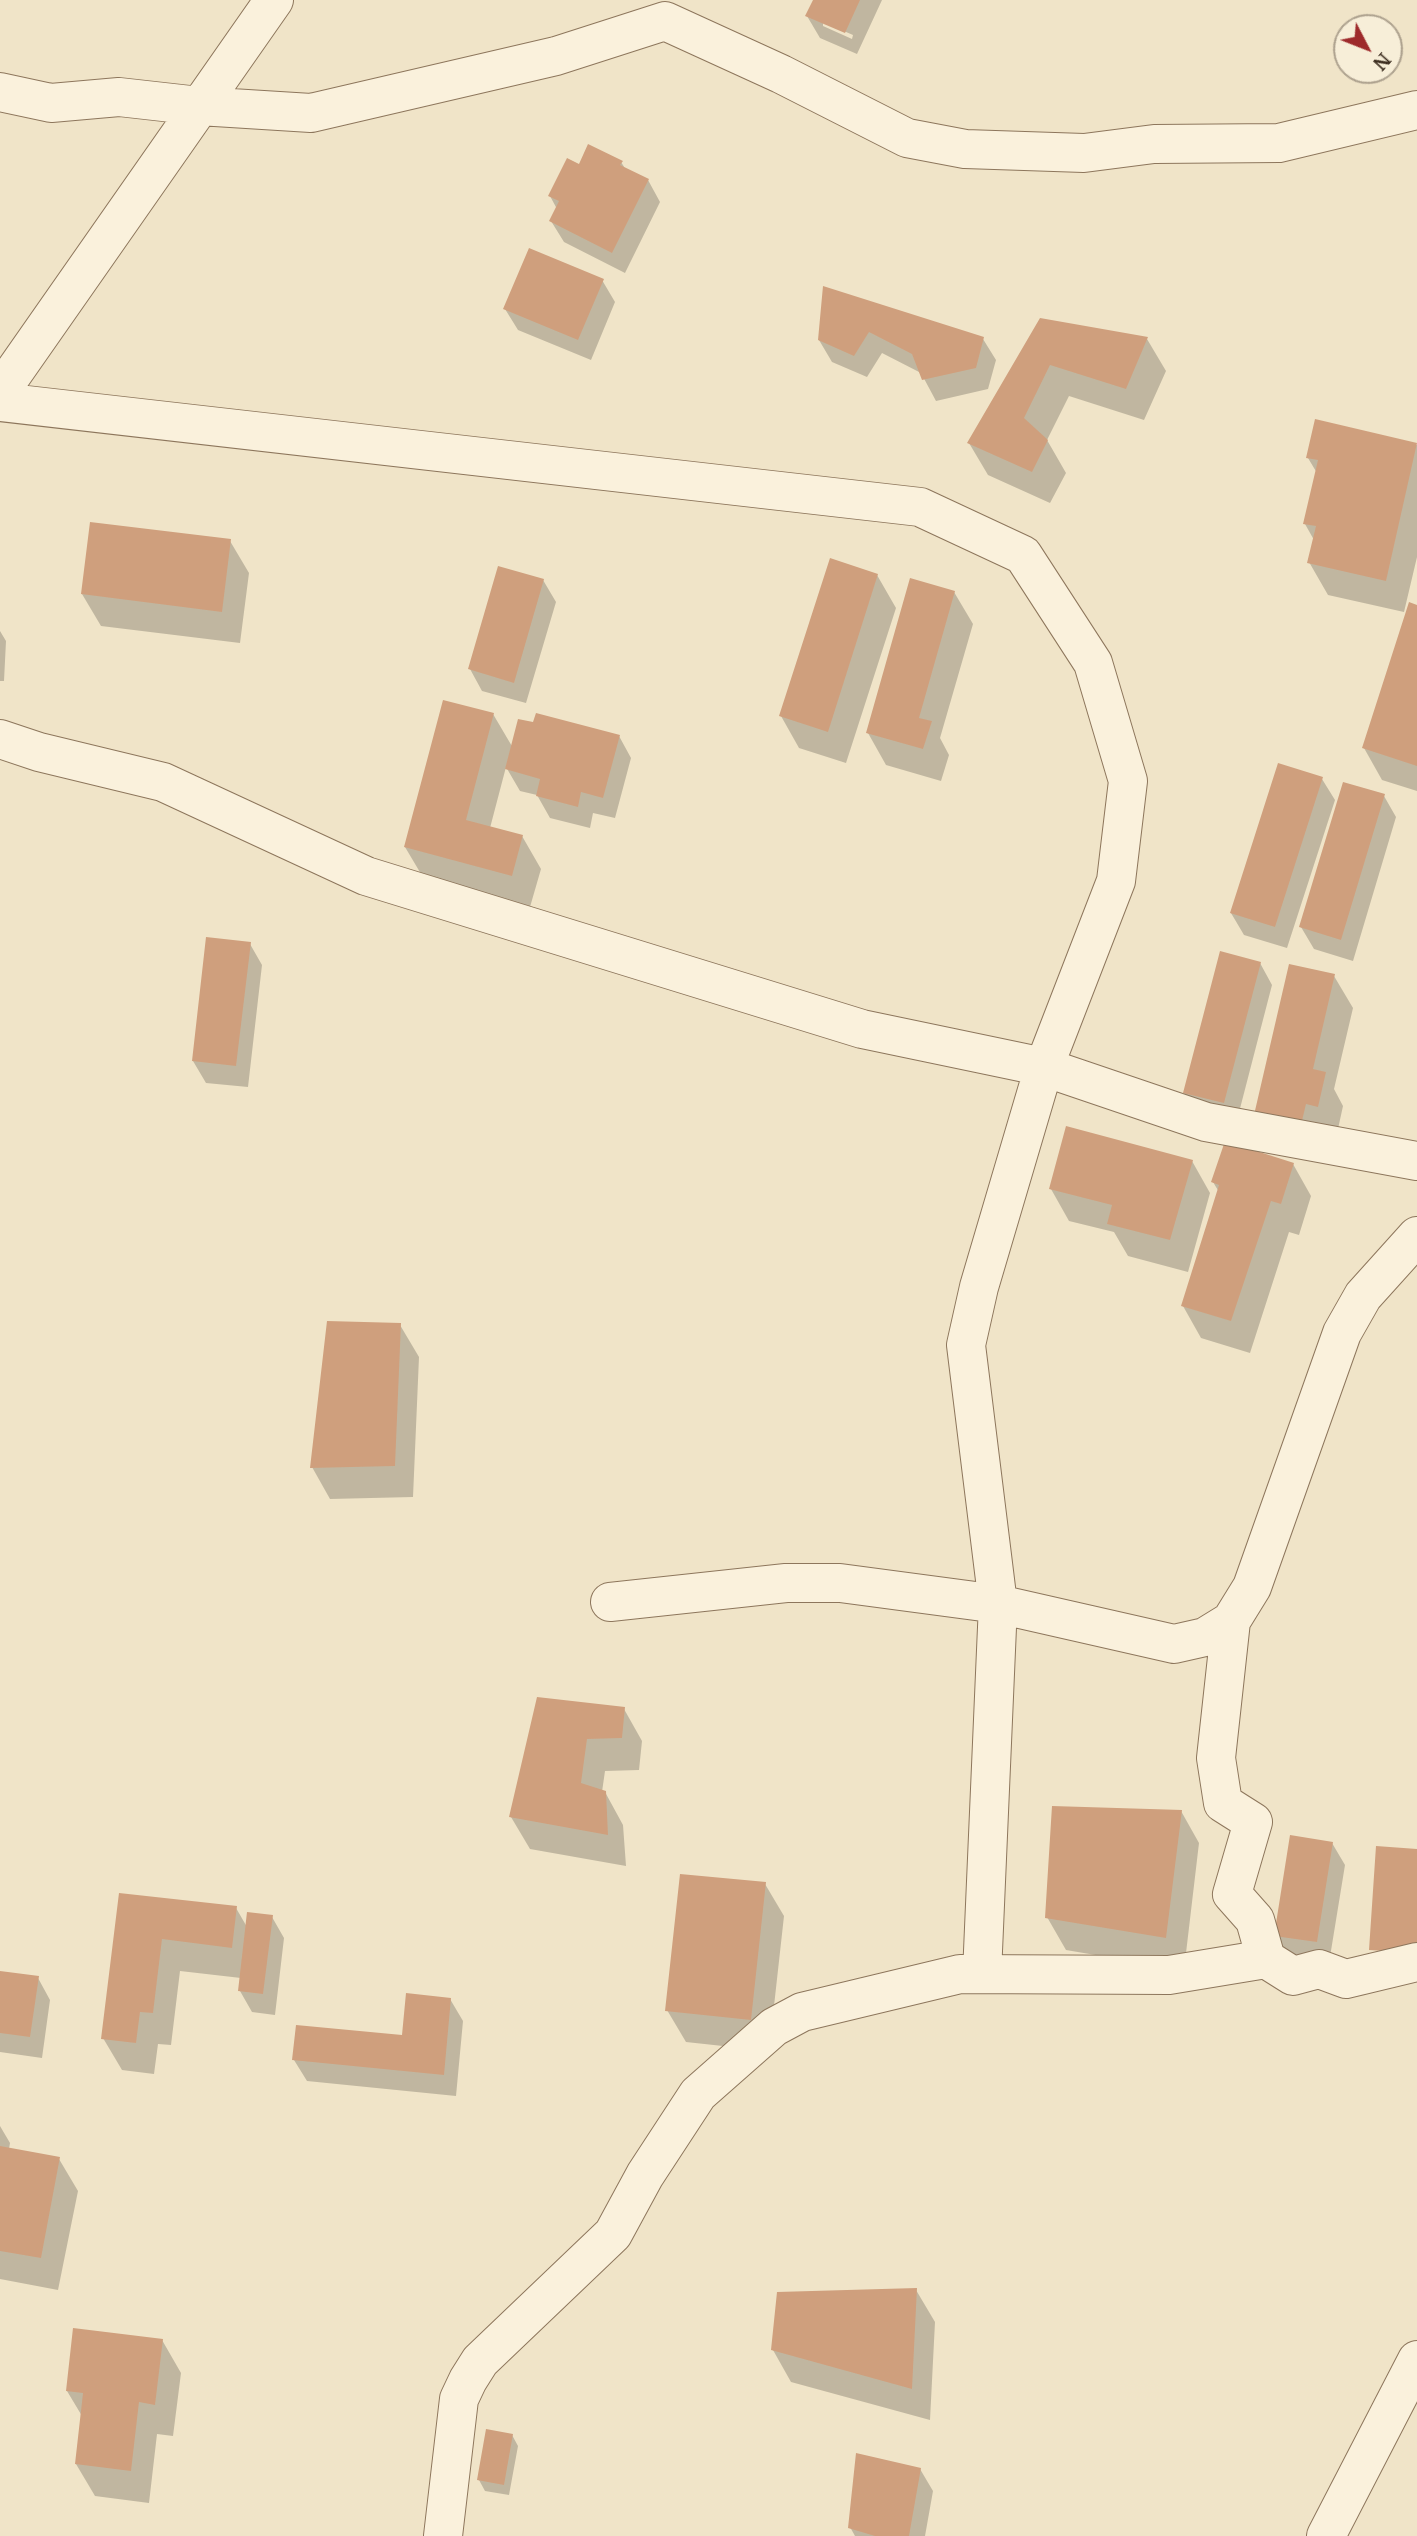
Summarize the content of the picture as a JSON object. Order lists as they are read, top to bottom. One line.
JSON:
{"north":"bottom right"}
